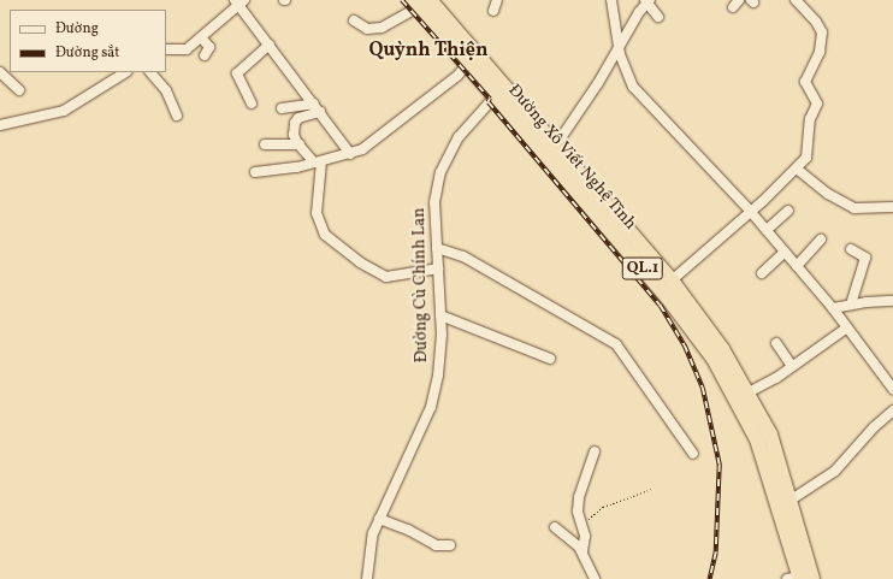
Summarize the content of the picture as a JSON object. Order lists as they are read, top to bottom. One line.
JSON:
{"streets":{"highway":["Đường Xô Viết Nghệ Tĩnh","QL.1"],"street":["Đường Cù Chính Lan"]},"crossings":[["Đường Xô Viết Nghệ Tĩnh","Đường Cù Chính Lan"]],"districts":["Quỳnh Thiện"],"legend":["Đường","Đường sắt"]}
